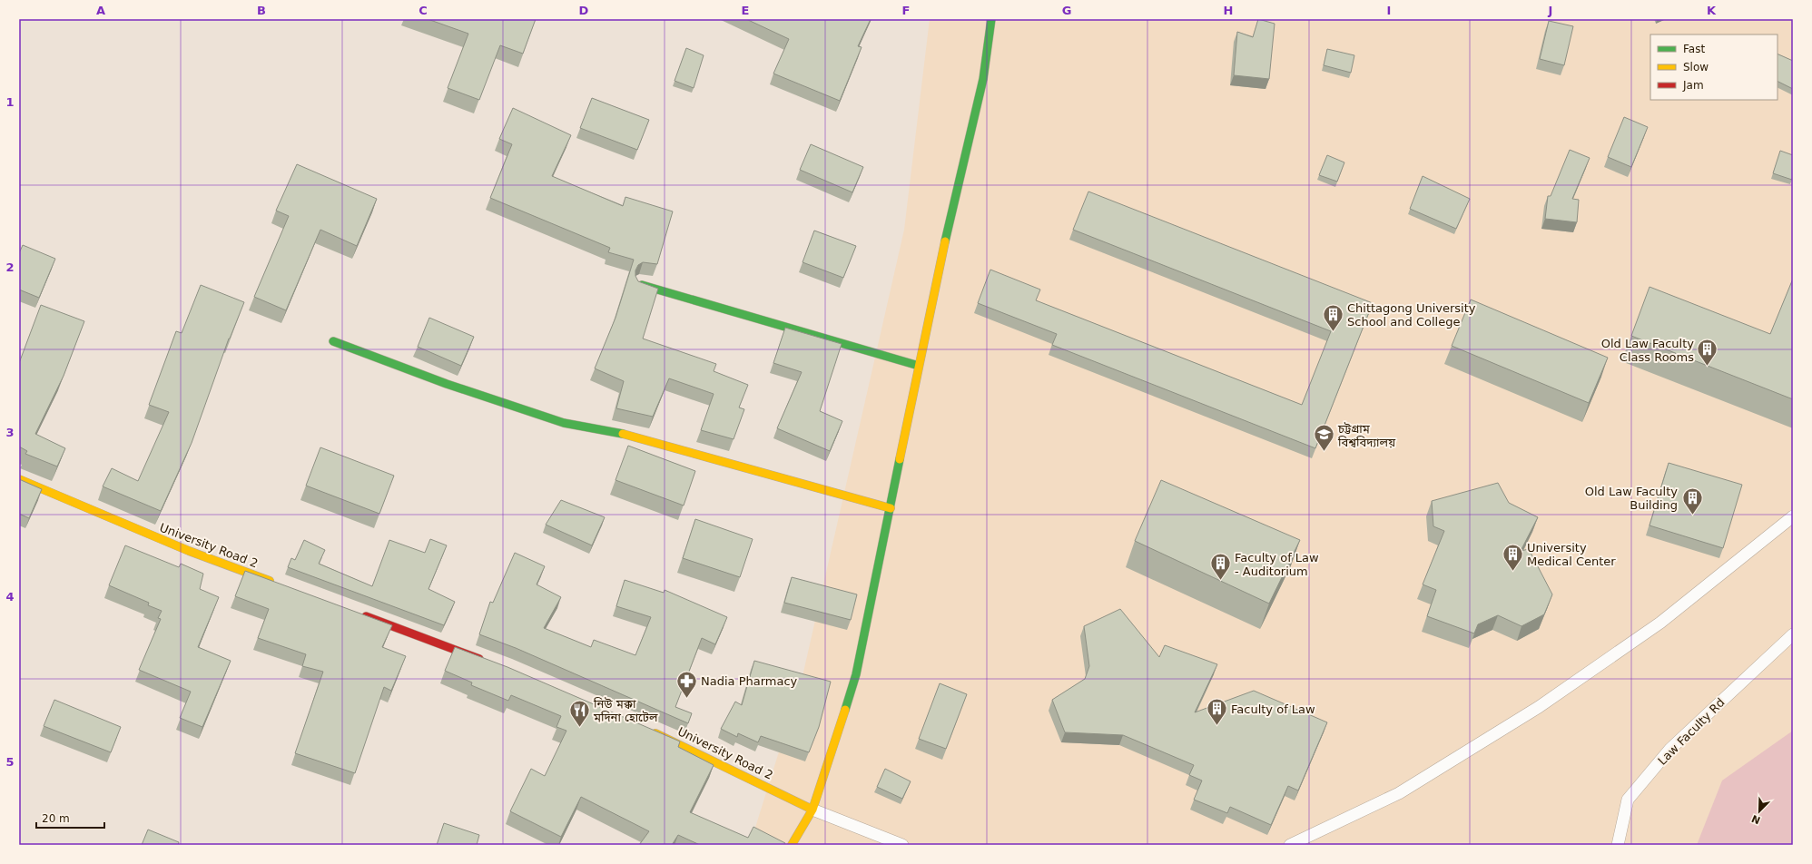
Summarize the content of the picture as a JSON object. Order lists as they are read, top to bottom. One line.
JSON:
{"streets":{"street":["University Road 2"],"lane":["Law Faculty Rd"]},"places":{"building":["Chittagong University School and College","Old Law Faculty Class Rooms","Old Law Faculty Building","University Medical Center","Faculty of Law - Auditorium","Faculty of Law"],"school or university":["চট্টগ্রাম বিশ্ববিদ্যালয়"],"pharmacy":["Nadia Pharmacy"],"restaurant":["নিউ মক্কা মদিনা হোটেল"]},"legend":["Fast","Slow","Jam"],"scale_bar":"20 m","north":"bottom left","grid":{"columns":["A","B","C","D","E","F","G","H","I","J","K"],"rows":["1","2","3","4","5"]}}
